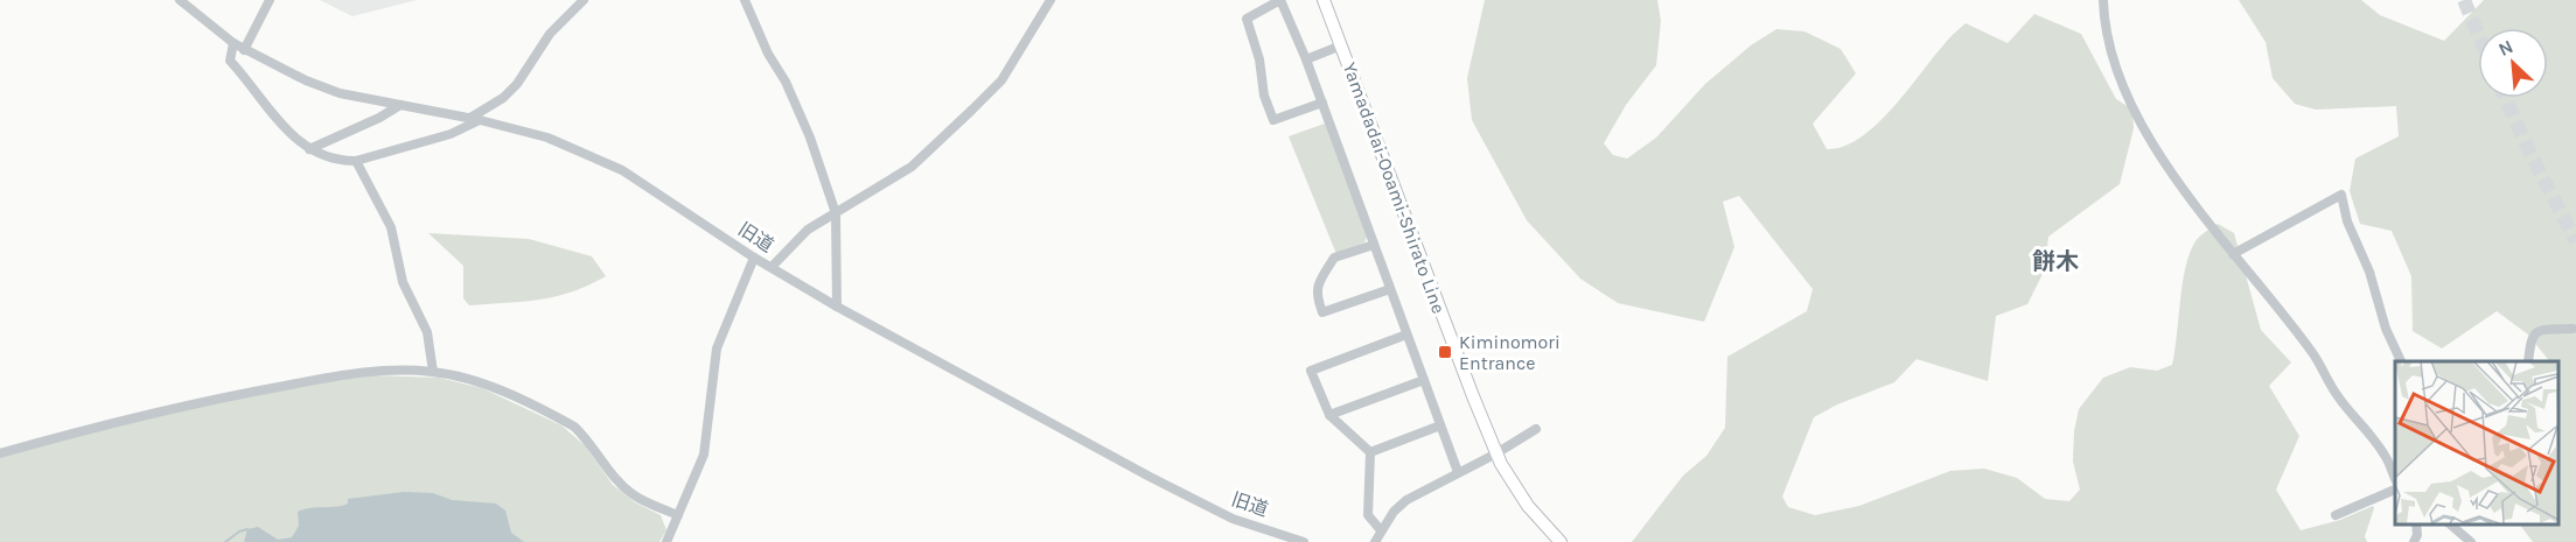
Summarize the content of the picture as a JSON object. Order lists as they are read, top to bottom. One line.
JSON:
{"streets":{"main road":["Yamadadai-Ooami-Shirato Line"],"street":["旧道"]},"districts":["餅木"],"places":{"transit":["Kiminomori Entrance"]},"north":"top left"}
